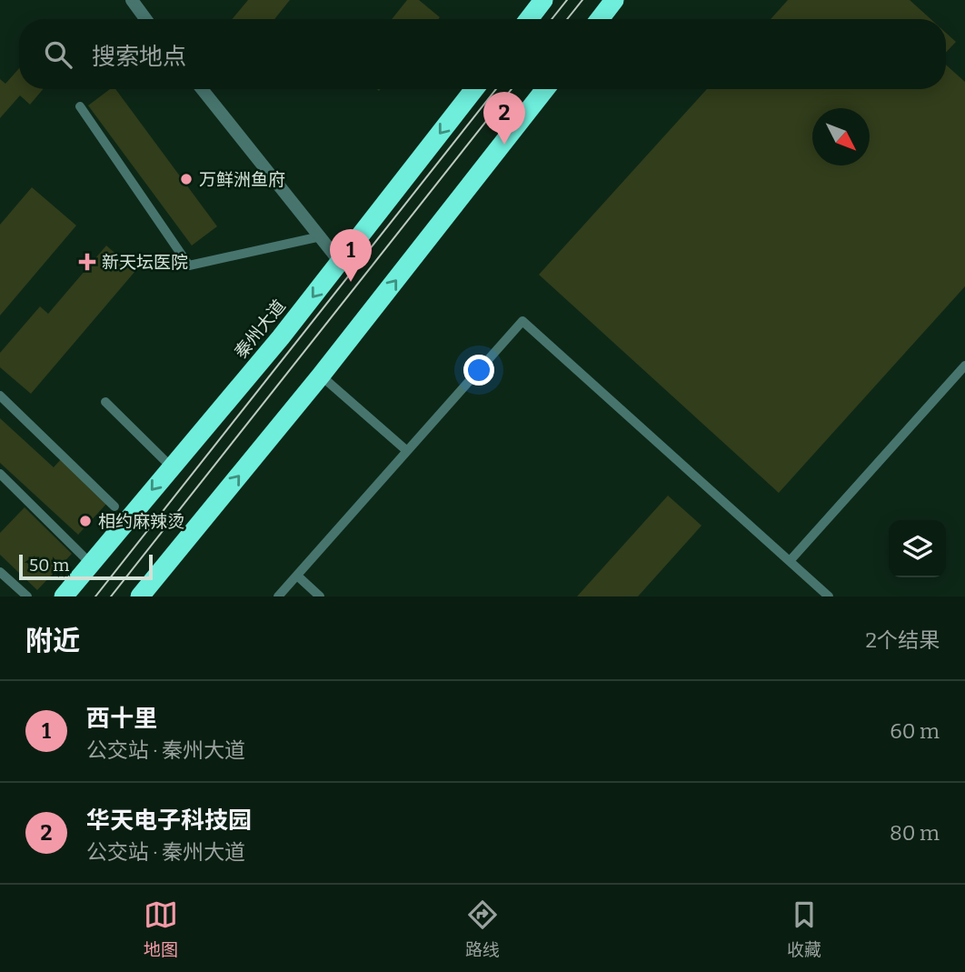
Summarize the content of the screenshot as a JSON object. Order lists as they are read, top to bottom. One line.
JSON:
{"streets":{"highway":["秦州大道"]},"places":{"other":["万鲜洲鱼府","相约麻辣烫"],"health":["新天坛医院"]},"scale_bar":"50 m","north":"bottom right","page":{"search":"搜索地点","pins":["2","1"],"scale":"50 m","heading":["附近","2个结果"],"list":[{"mark":"1","name":"西十里","note":"公交站 · 秦州大道","value":"60 m"},{"mark":"2","name":"华天电子科技园","note":"公交站 · 秦州大道","value":"80 m"}],"nav":["地图","路线","收藏"]}}
